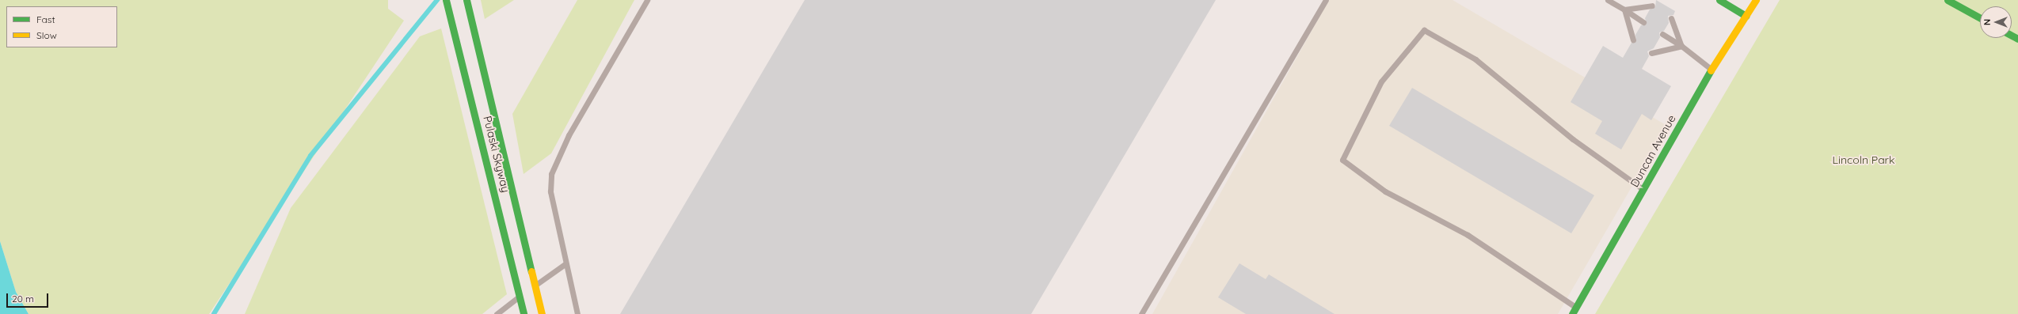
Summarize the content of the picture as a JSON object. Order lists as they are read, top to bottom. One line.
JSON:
{"streets":{"main road":["Duncan Avenue","Pulaski Skyway"]},"parks":["Lincoln Park"],"legend":["Fast","Slow"],"scale_bar":"20 m","north":"left"}
